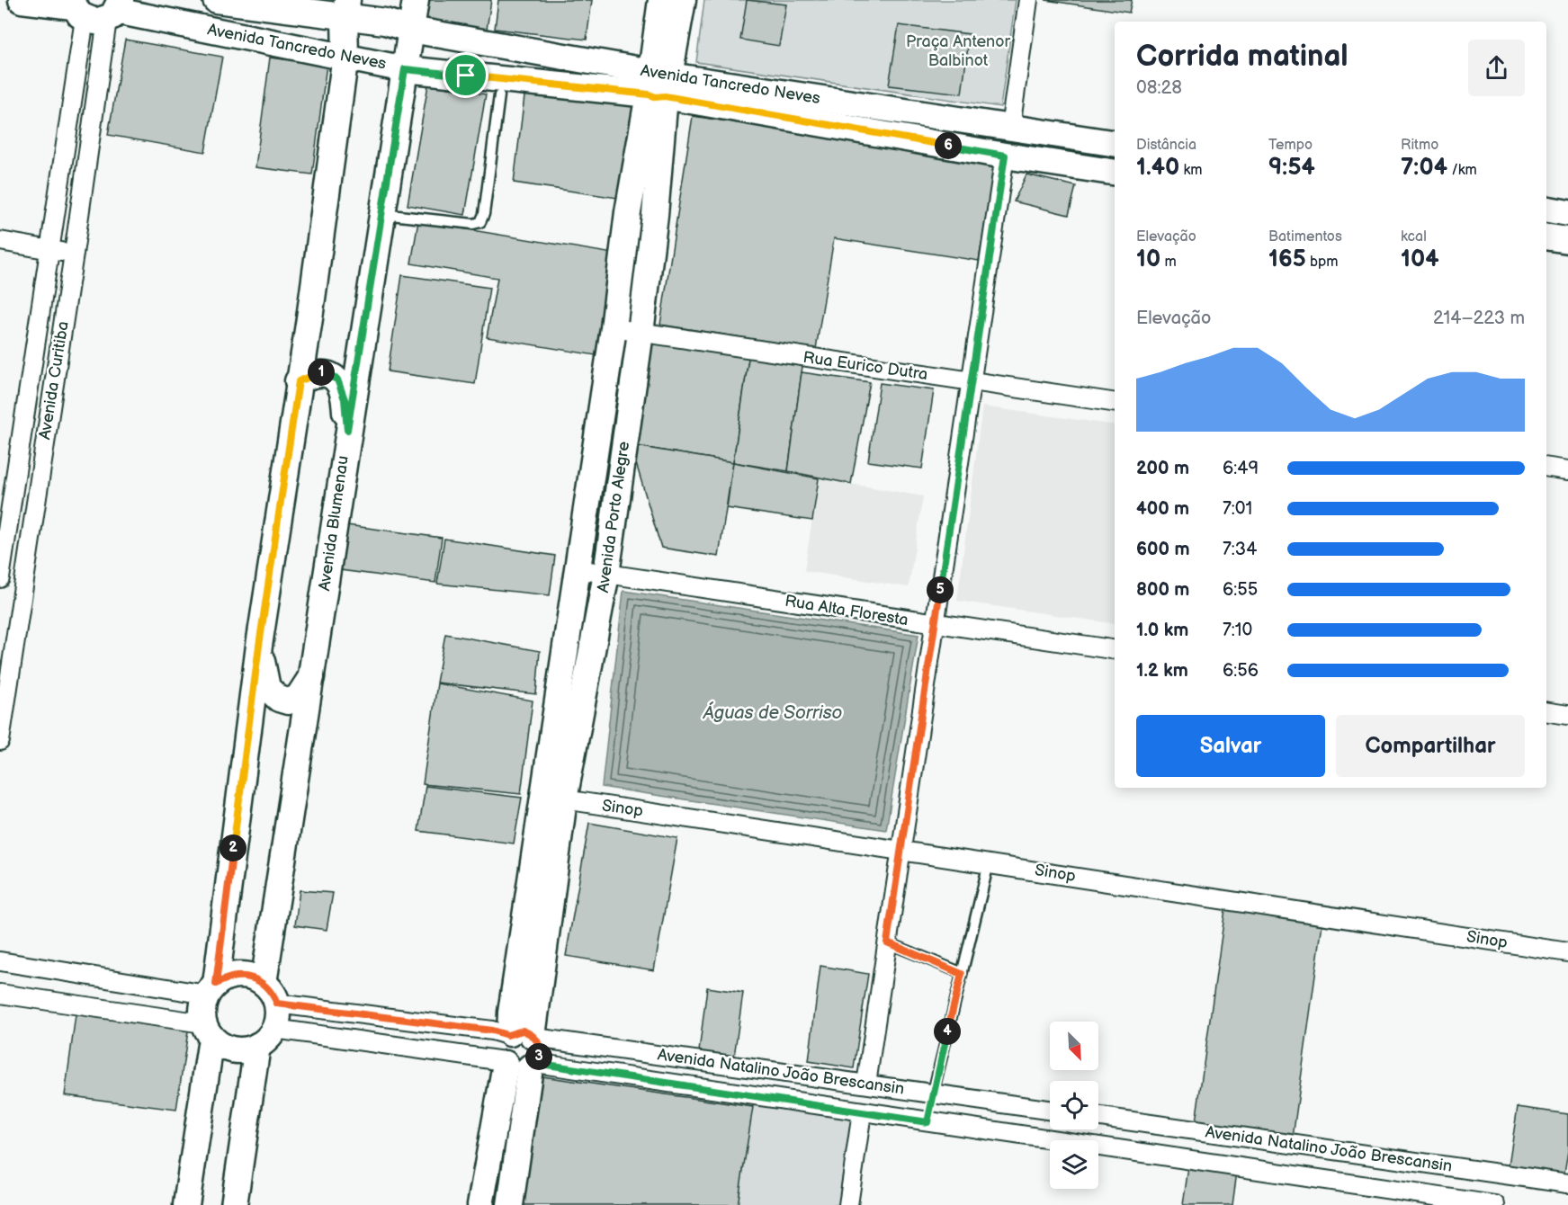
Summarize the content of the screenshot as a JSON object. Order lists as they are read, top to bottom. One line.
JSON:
{"streets":{"street":["Avenida Tancredo Neves","Rua Eurico Dutra","Avenida Curitiba","Avenida Porto Alegre","Avenida Blumenau","Rua Alta Floresta","Sinop","Avenida Natalino João Brescansin"]},"crossings":[["Avenida Tancredo Neves","Avenida Curitiba"],["Avenida Tancredo Neves","Avenida Porto Alegre"],["Avenida Tancredo Neves","Avenida Blumenau"],["Rua Eurico Dutra","Avenida Porto Alegre"],["Avenida Porto Alegre","Rua Alta Floresta"],["Avenida Porto Alegre","Sinop"],["Avenida Porto Alegre","Avenida Natalino João Brescansin"],["Avenida Blumenau","Avenida Natalino João Brescansin"]],"water":["Águas de Sorriso"],"parks":["Praça Antenor Balbinot"],"north":"bottom right","page":{"heading":["Corrida matinal","08:28"],"stats":[["Distância","1.40 km"],["Tempo","9:54"],["Ritmo","7:04 /km"],["Elevação","10 m"],["Batimentos","165 bpm"],["kcal","104"]],"pins":["6","1","5","2","4","3"],"chart":["Elevação","214–223 m"],"list":[{"name":"200 m","note":"6:49"},{"name":"400 m","note":"7:01"},{"name":"600 m","note":"7:34"},{"name":"800 m","note":"6:55"},{"name":"1.0 km","note":"7:10"},{"name":"1.2 km","note":"6:56"}],"buttons":["Salvar","Compartilhar"]}}
